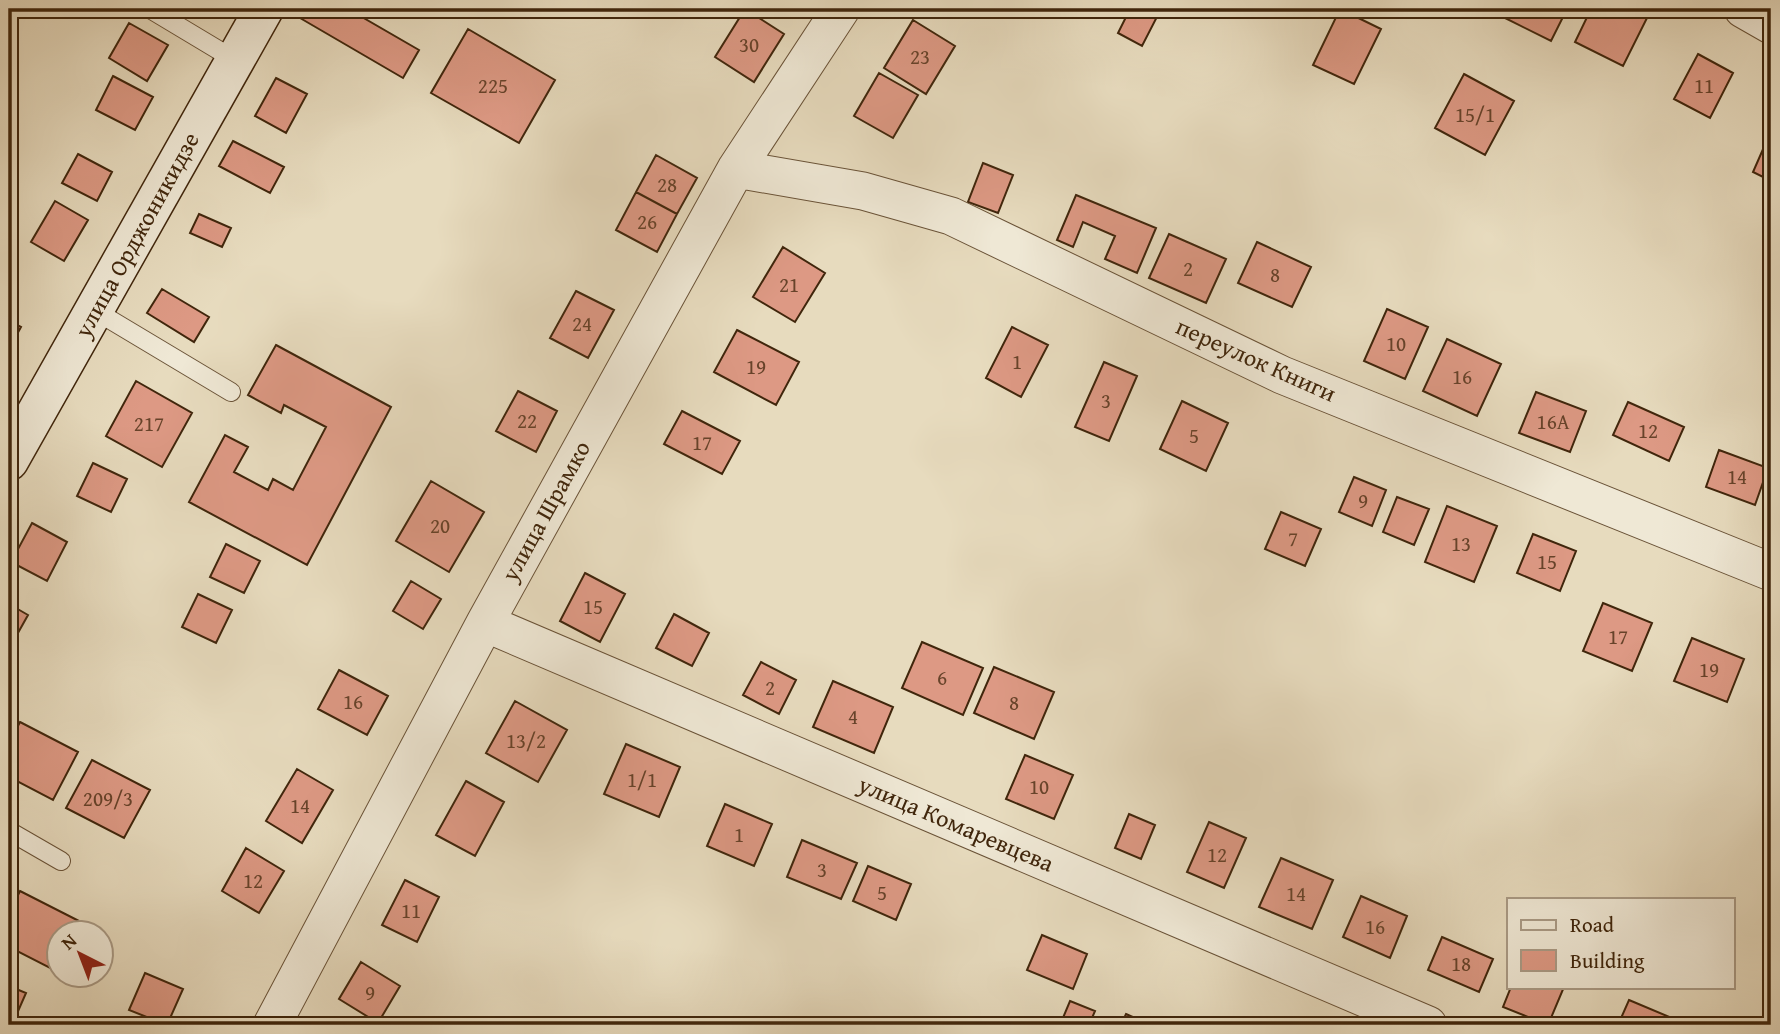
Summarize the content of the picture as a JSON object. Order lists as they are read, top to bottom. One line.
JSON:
{"streets":{"street":["улица Орджоникидзе","переулок Книги","улица Шрамко","улица Комаревцева"]},"crossings":[["переулок Книги","улица Шрамко"],["улица Шрамко","улица Комаревцева"]],"house_numbers":["30","23","225","11","15/1","28","26","2","8","21","24","10","1","19","16","3","22","16А","217","12","5","17","14","9","20","7","13","15","15","17","19","6","2","16","8","4","13/2","1/1","10","209/3","14","1","12","3","12","5","14","11","16","18","9"],"legend":["Road","Building"],"north":"top left"}
